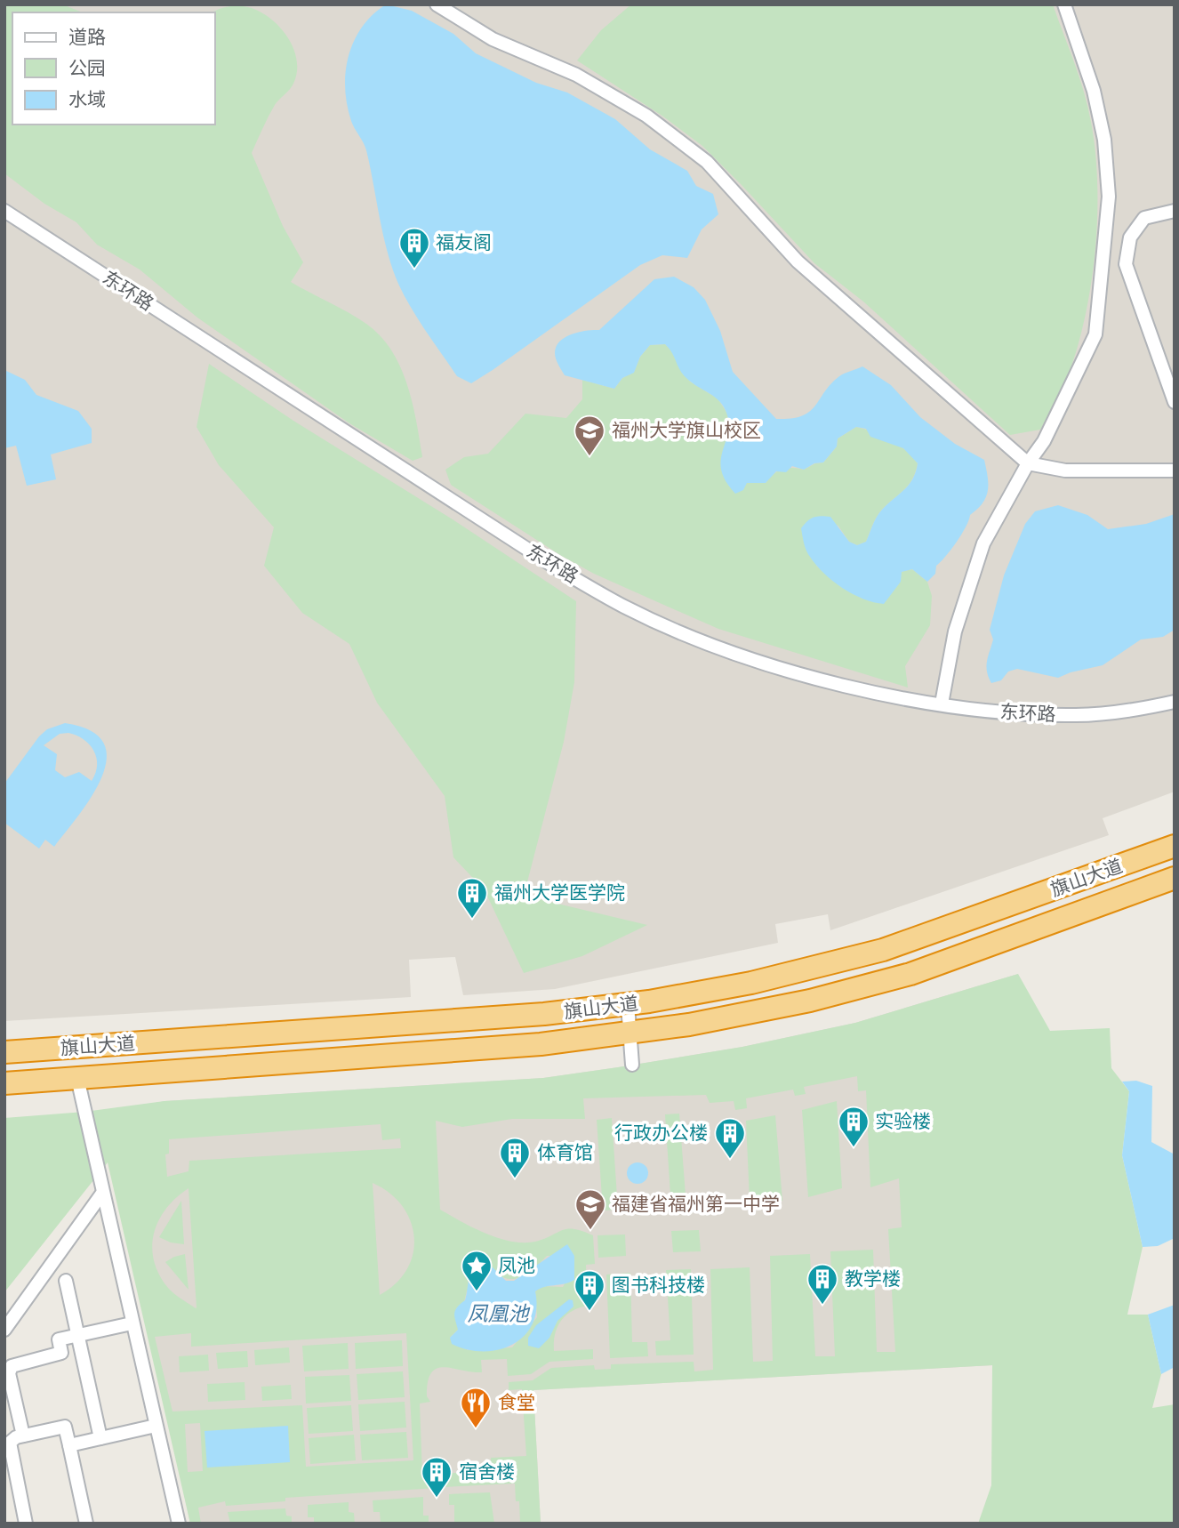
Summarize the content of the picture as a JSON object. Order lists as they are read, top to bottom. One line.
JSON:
{"streets":{"highway":["旗山大道"],"street":["东环路"]},"water":["凤凰池"],"places":{"building":["福友阁","福州大学医学院","实验楼","行政办公楼","体育馆","教学楼","图书科技楼","宿舍楼"],"school or university":["福州大学旗山校区","福建省福州第一中学"],"place":["凤池"],"restaurant":["食堂"]},"legend":["道路","公园","水域"]}
